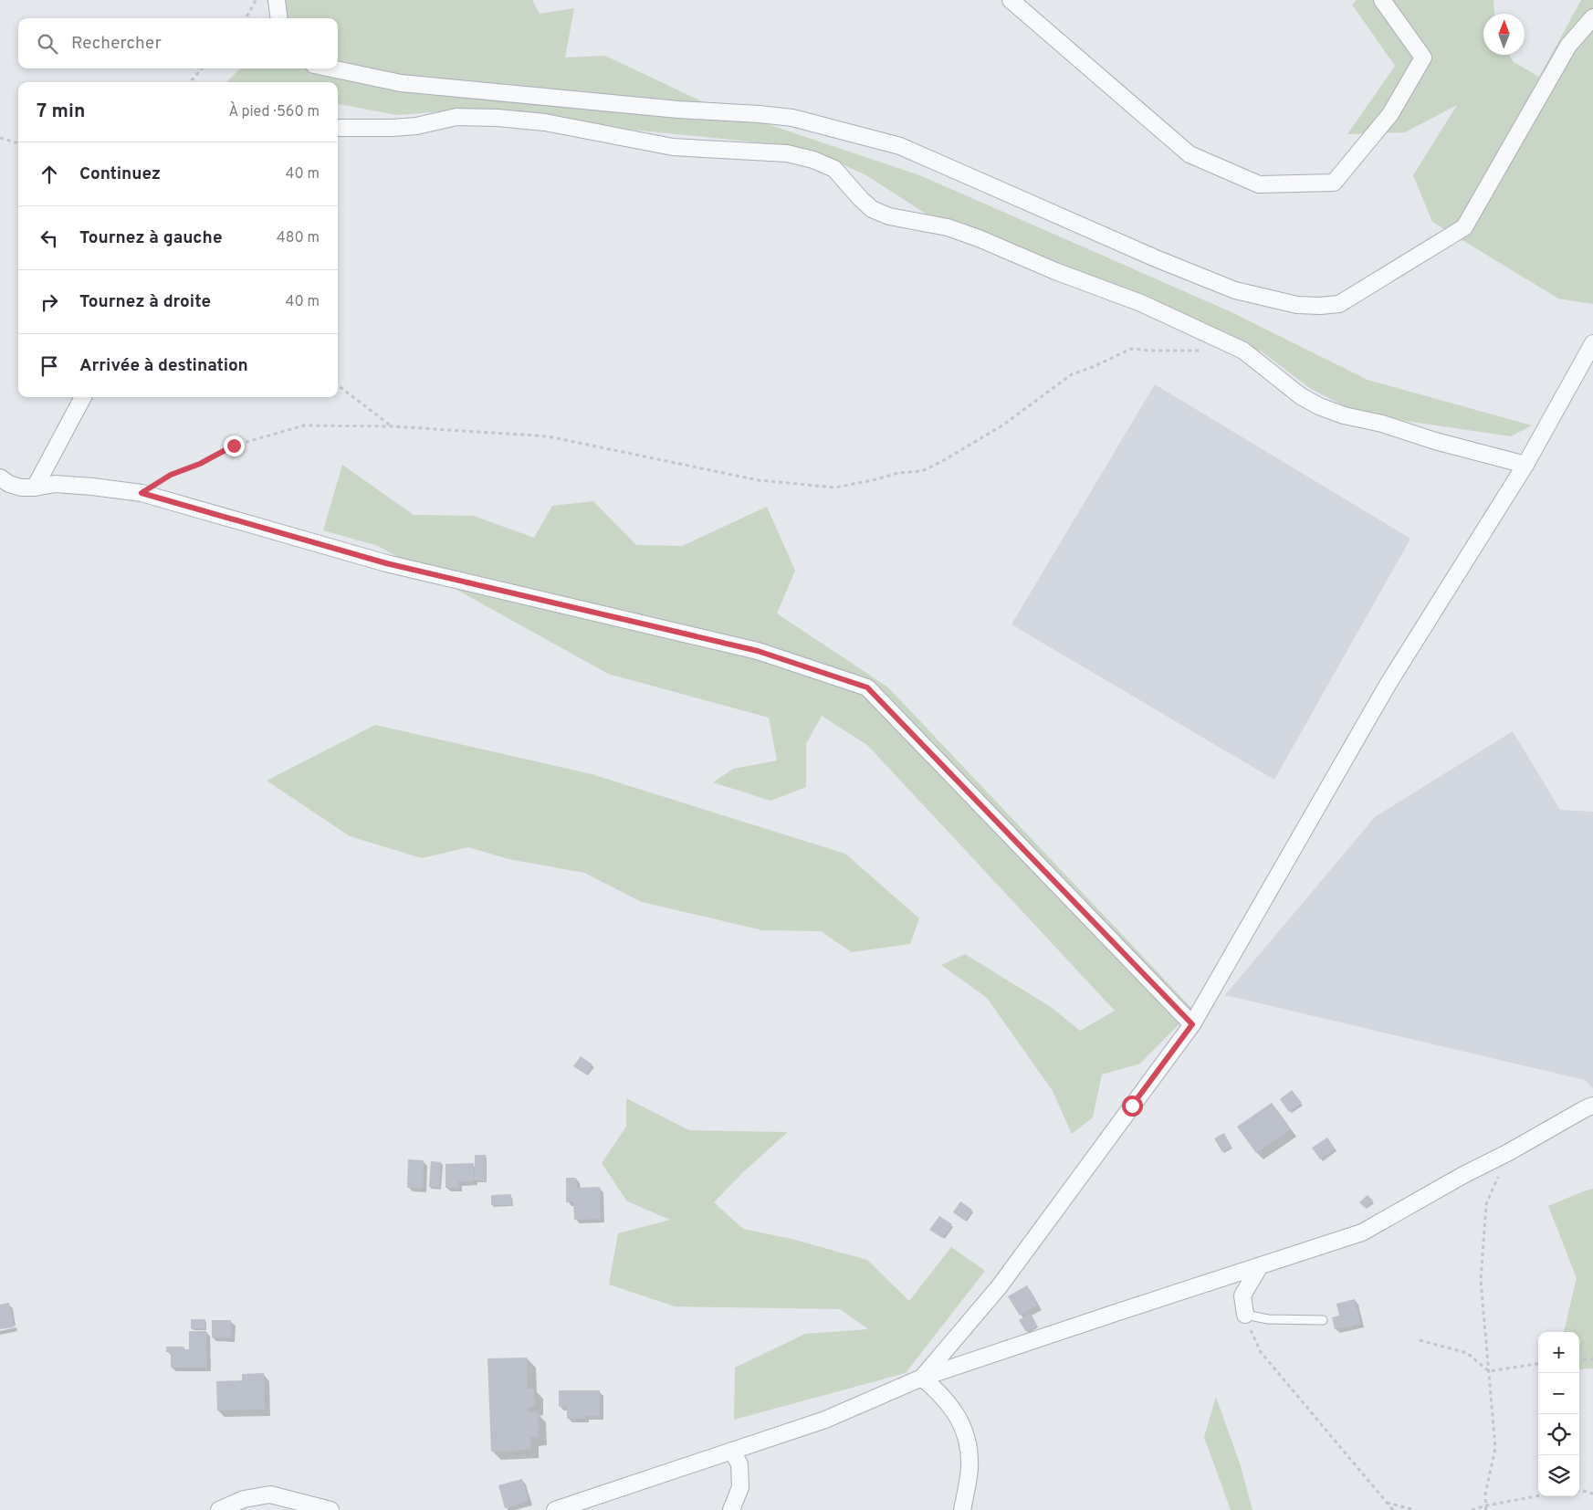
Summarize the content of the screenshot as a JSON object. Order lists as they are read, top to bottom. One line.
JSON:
{"north":"top","page":{"search":"Rechercher","heading":["7 min","À pied · 560 m"],"list":[["Continuez","40 m"],["Tournez à gauche","480 m"],["Tournez à droite","40 m"],"Arrivée à destination"],"map_buttons":["+","−"]}}
